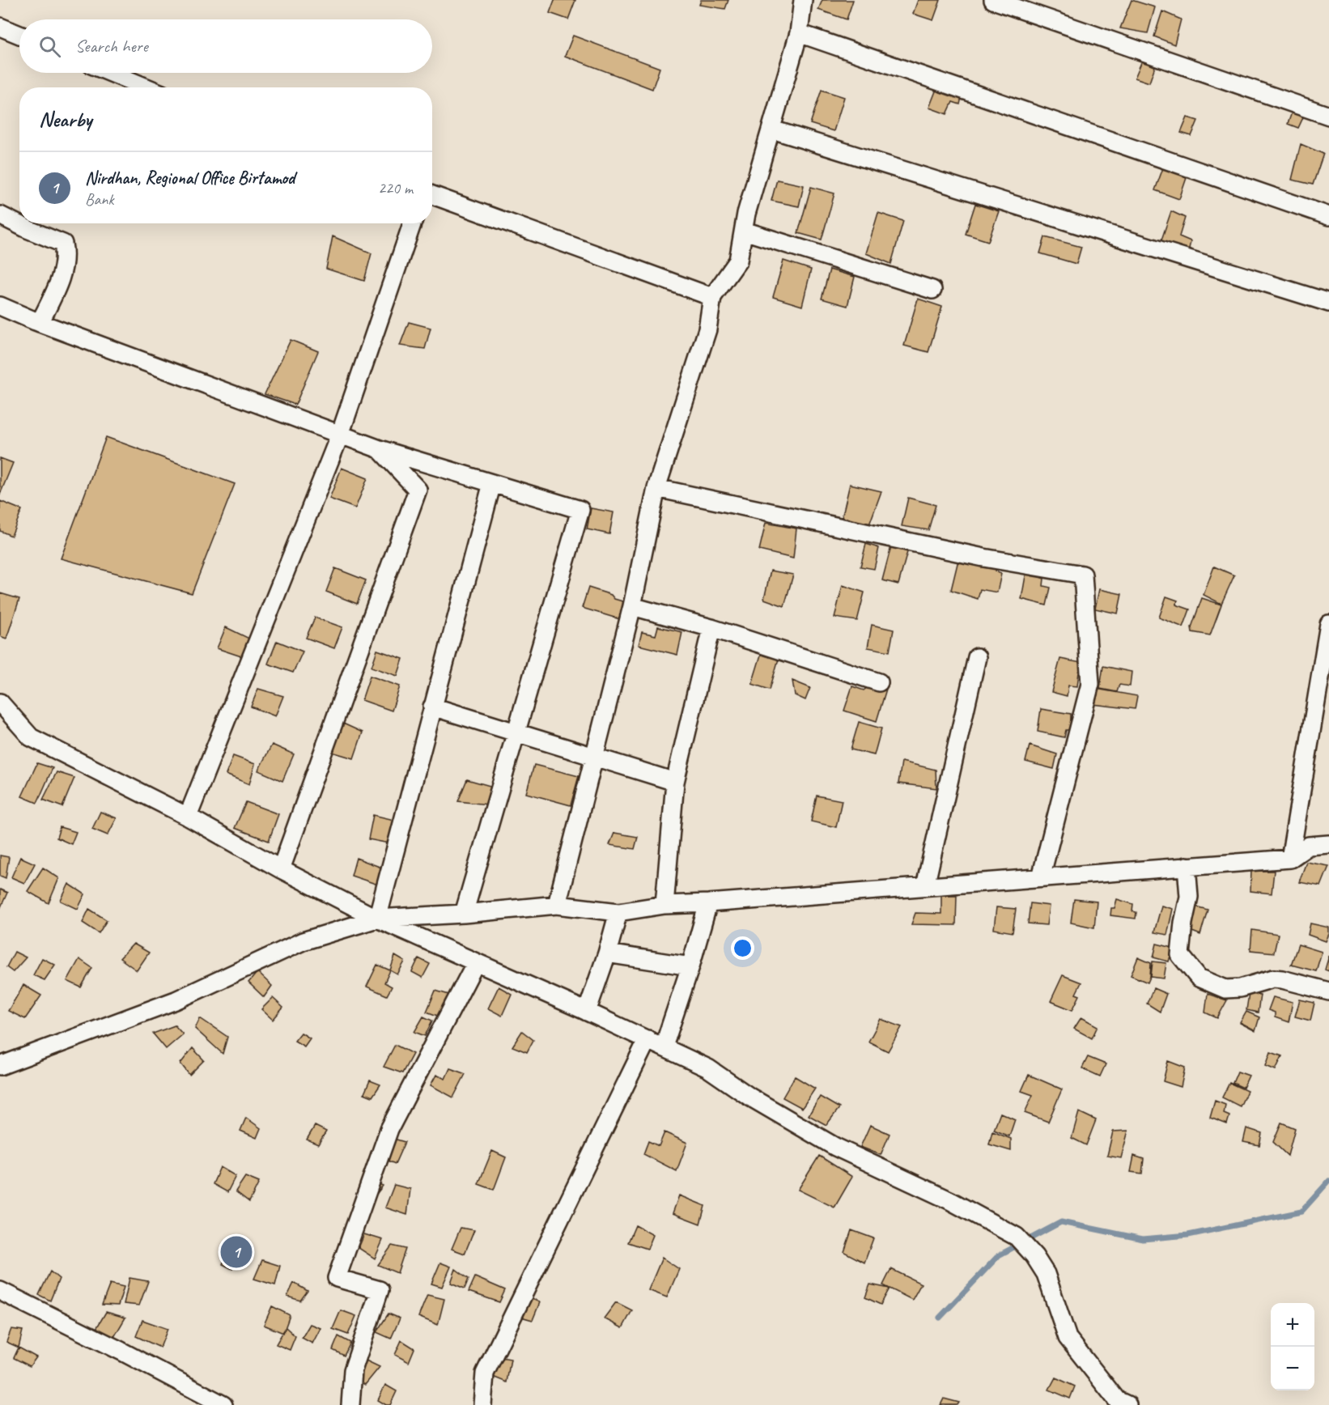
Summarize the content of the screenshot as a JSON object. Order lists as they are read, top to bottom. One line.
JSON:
{"page":{"search":"Search here","heading":"Nearby","list":[{"mark":"1","name":"Nirdhan, Regional Office Birtamod","note":"Bank","value":"220 m"}],"pins":"1","map_buttons":["+","−"]}}
